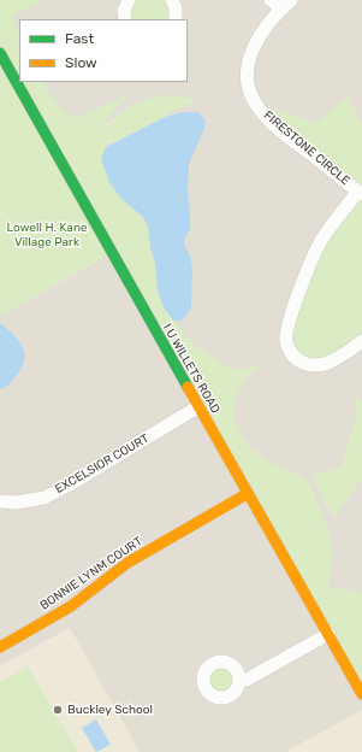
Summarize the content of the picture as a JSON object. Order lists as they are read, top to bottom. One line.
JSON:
{"streets":{"street":["FIRESTONE CIRCLE","I U WILLETS ROAD","EXCELSIOR COURT","BONNIE LYNM COURT"]},"crossings":[["I U WILLETS ROAD","EXCELSIOR COURT"],["I U WILLETS ROAD","BONNIE LYNM COURT"]],"parks":["Lowell H. Kane Village Park"],"places":["Buckley School"],"legend":["Fast","Slow"]}
